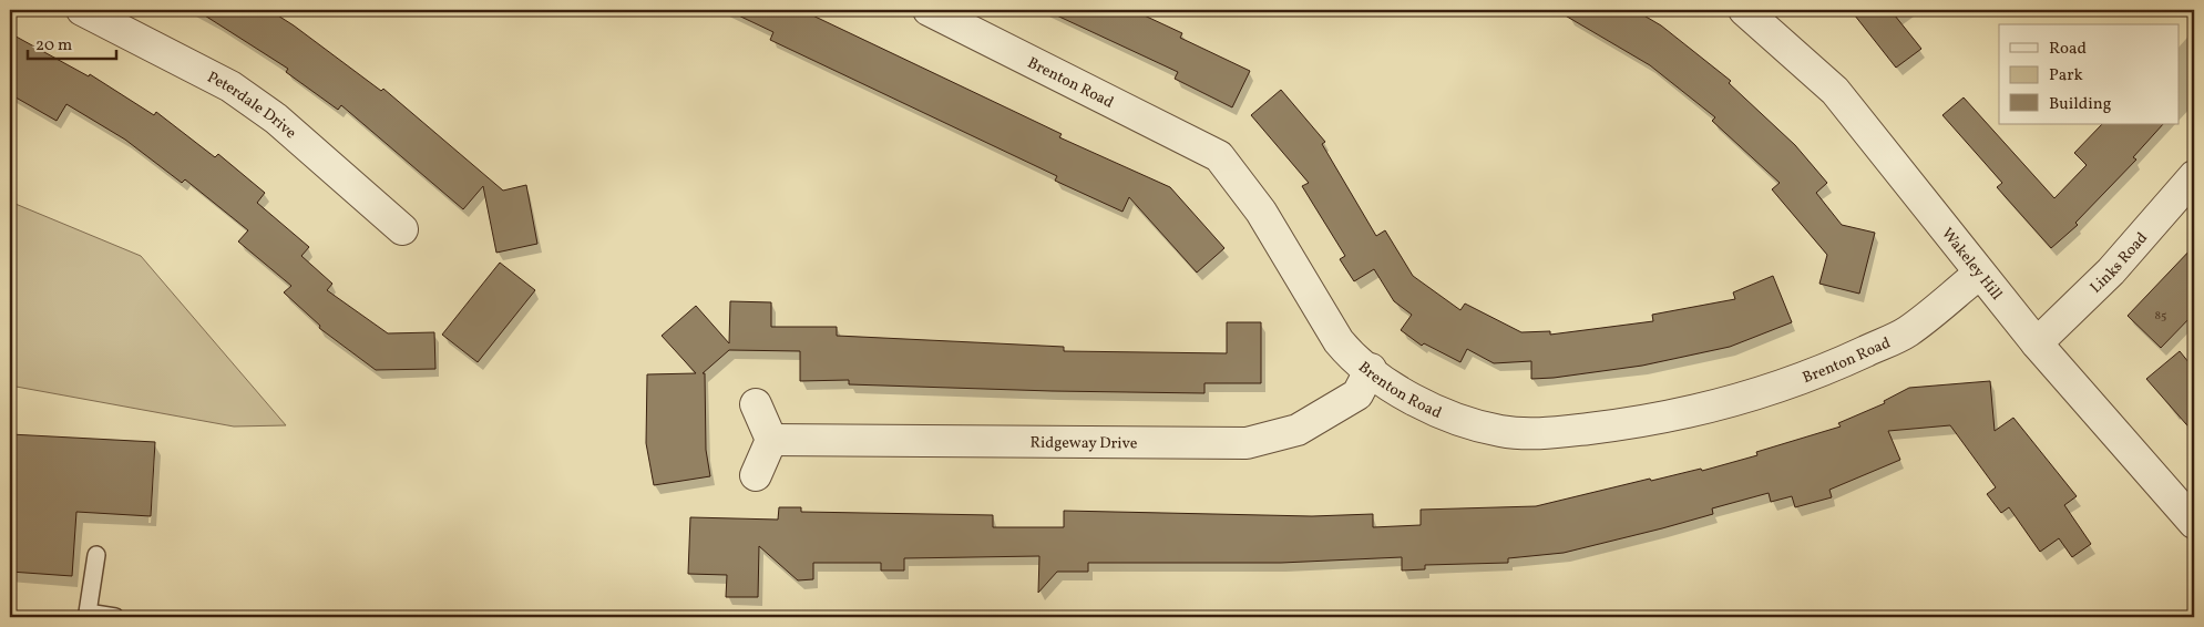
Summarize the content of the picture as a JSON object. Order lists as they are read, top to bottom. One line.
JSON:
{"streets":{"street":["Brenton Road","Peterdale Drive","Links Road","Wakeley Hill","Ridgeway Drive"]},"crossings":[["Brenton Road","Wakeley Hill"],["Brenton Road","Ridgeway Drive"],["Links Road","Wakeley Hill"]],"house_numbers":["85"],"legend":["Road","Park","Building"],"scale_bar":"20 m"}
